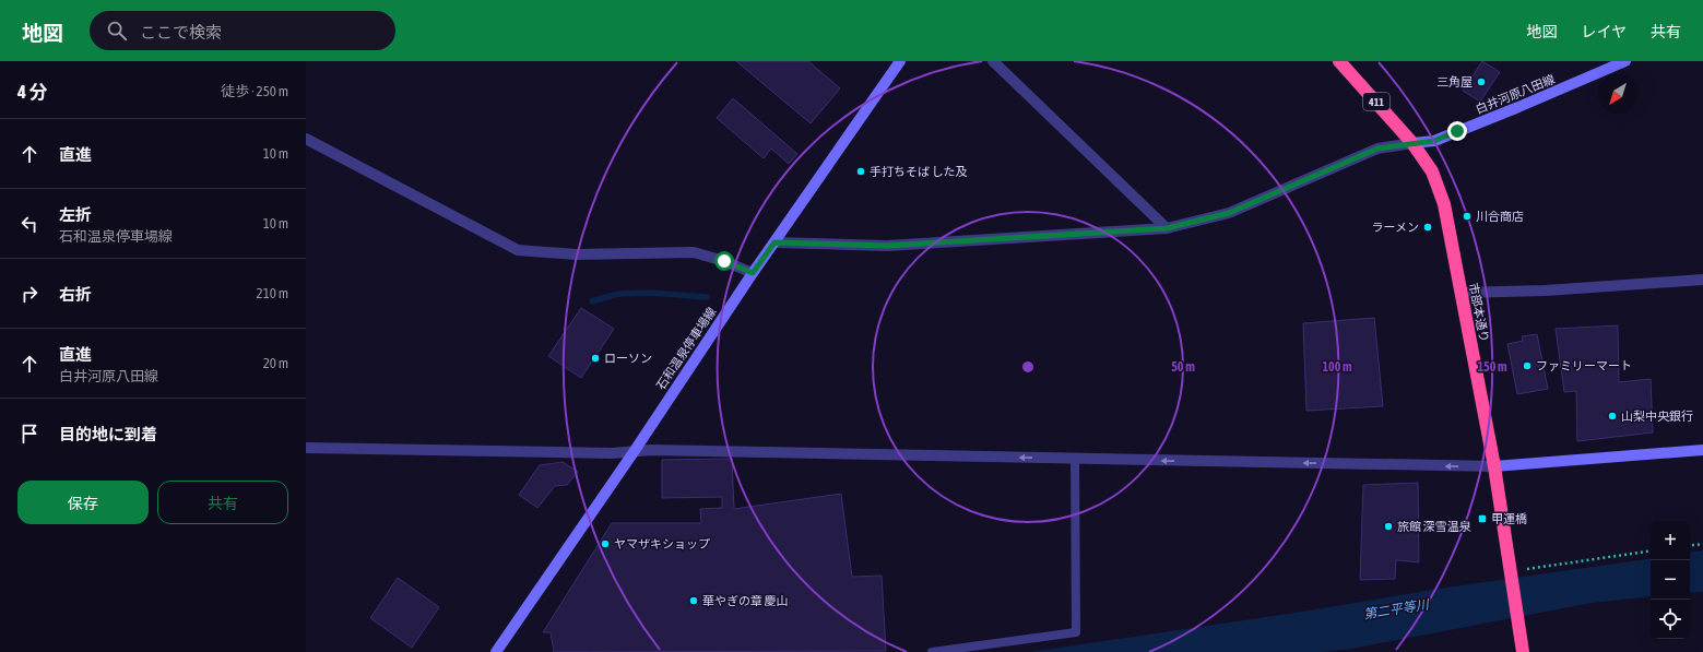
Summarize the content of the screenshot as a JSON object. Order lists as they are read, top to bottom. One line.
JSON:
{"streets":{"highway":["411","市部本通り"],"main road":["白井河原八田線","石和温泉停車場線"]},"crossings":[["白井河原八田線","市部本通り"]],"water":["第二平等川"],"places":{"other":["三角屋","手打ちそば した及","川合商店","ラーメン","ローソン","ファミリーマート","山梨中央銀行","旅館 深雪温泉","ヤマザキショップ","華やぎの章 慶山"],"transit":["甲運橋"]},"north":"bottom left","page":{"header":"地図","search":"ここで検索","nav":["地図","レイヤ","共有"],"heading":["4 分","徒歩 · 250 m"],"list":[["直進","10 m"],["左折","石和温泉停車場線","10 m"],["右折","210 m"],["直進","白井河原八田線","20 m"],"目的地に到着"],"buttons":["保存","共有"],"map_buttons":["+","−"]},"rings":["50 m","100 m","150 m"]}
